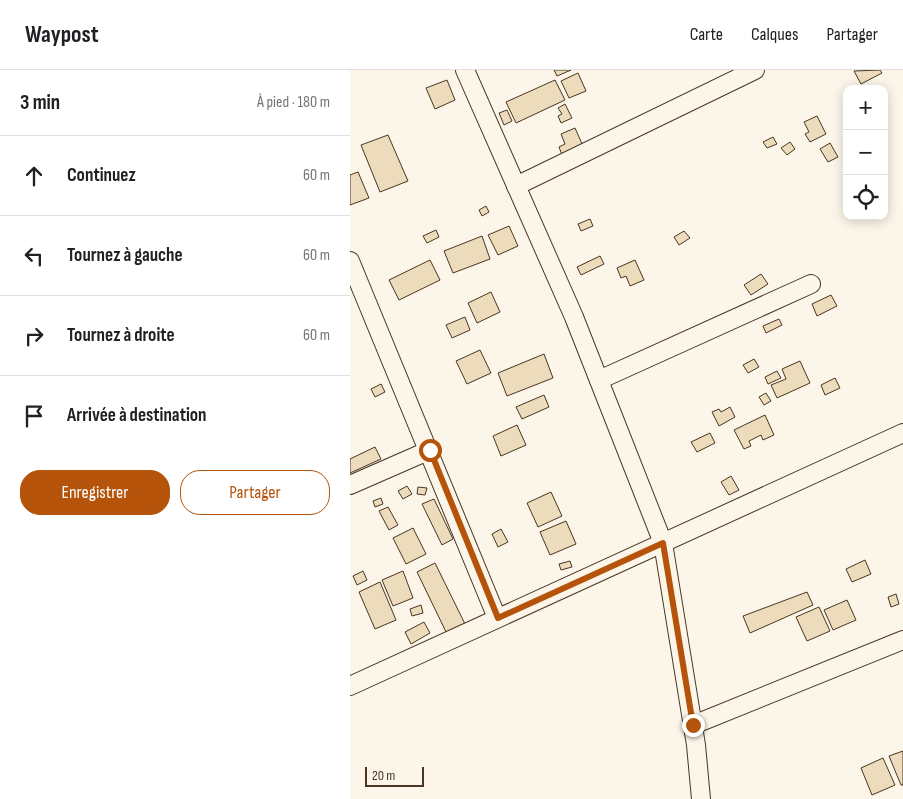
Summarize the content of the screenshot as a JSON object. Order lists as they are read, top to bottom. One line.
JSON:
{"scale_bar":"20 m","page":{"header":"Waypost","nav":["Carte","Calques","Partager"],"heading":["3 min","À pied · 180 m"],"map_buttons":["+","−"],"list":[["Continuez","60 m"],["Tournez à gauche","60 m"],["Tournez à droite","60 m"],"Arrivée à destination"],"buttons":["Enregistrer","Partager"],"scale":"20 m"}}
